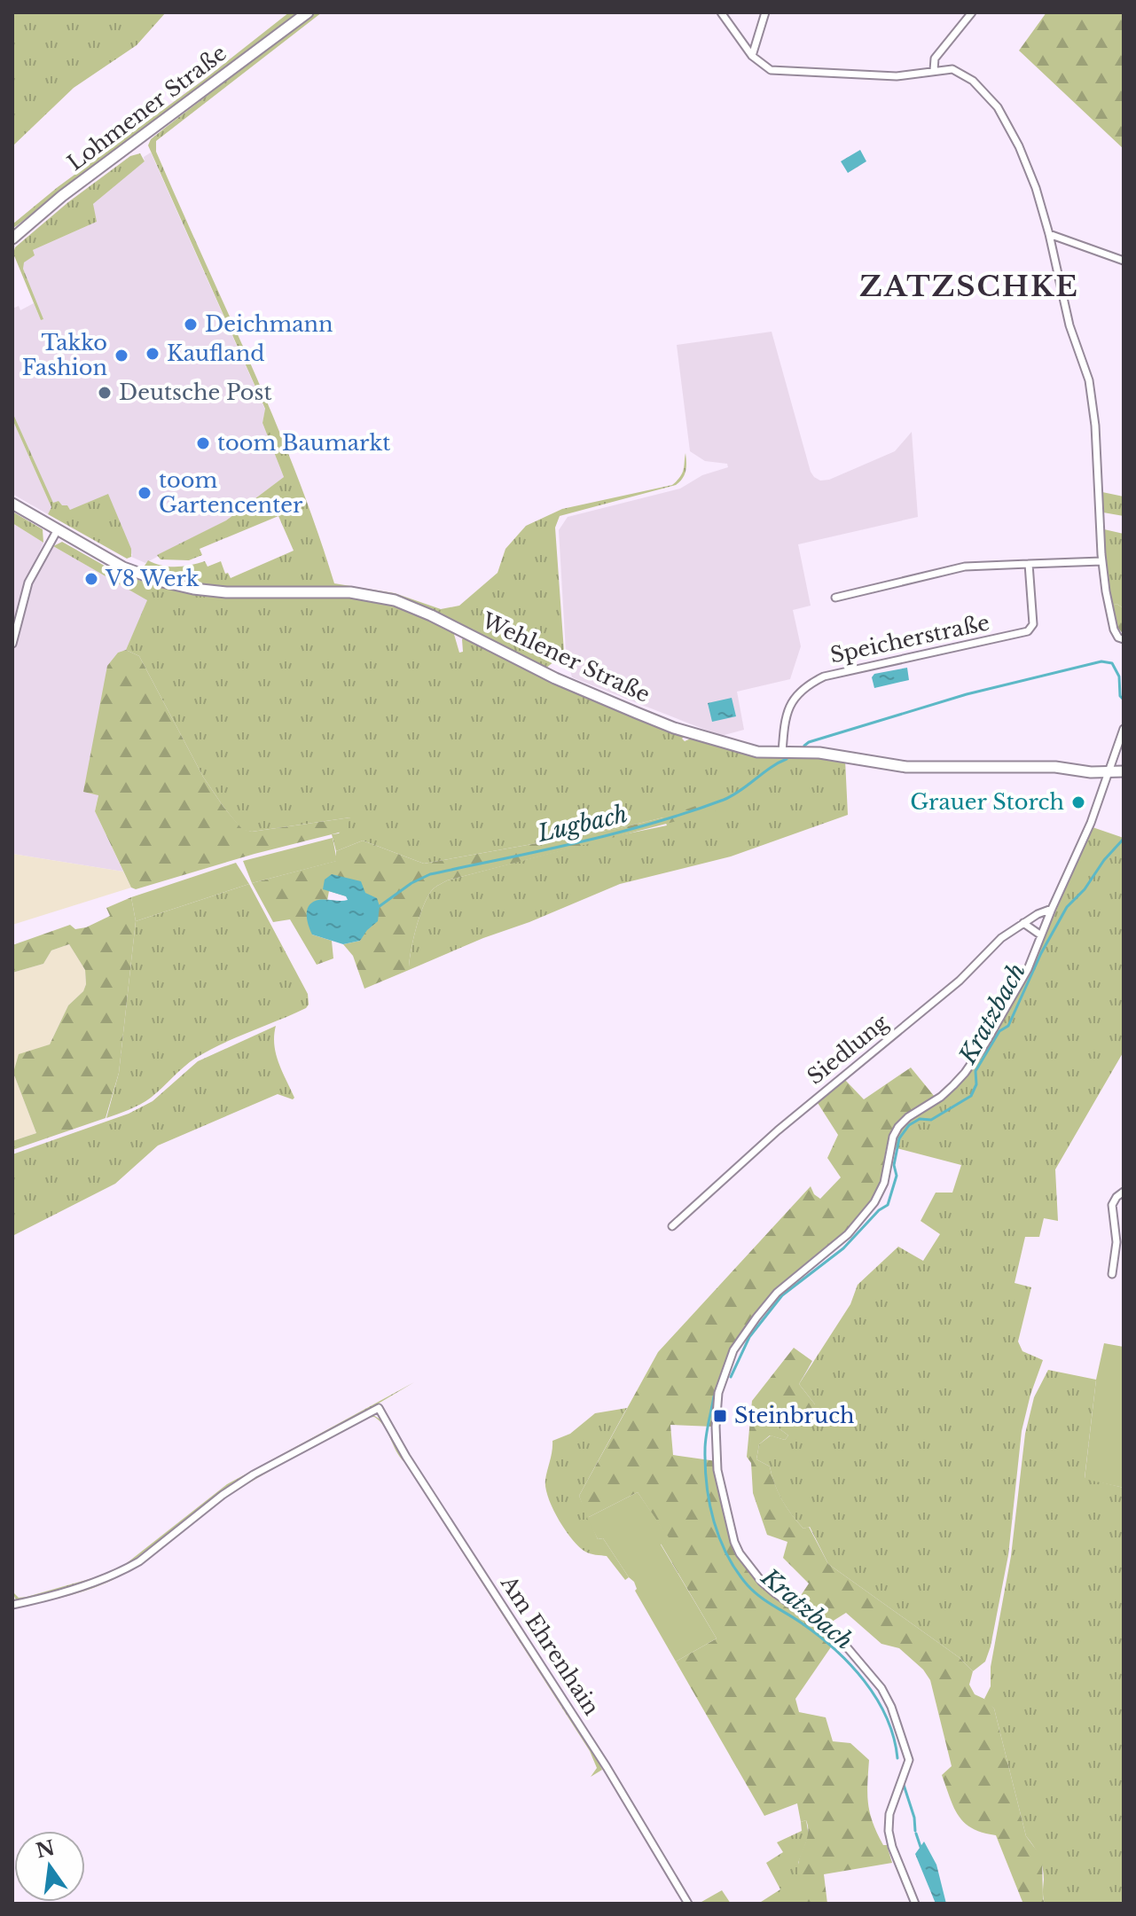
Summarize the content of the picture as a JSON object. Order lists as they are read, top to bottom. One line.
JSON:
{"streets":{"street":["Lohmener Straße","Speicherstraße","Wehlener Straße","Siedlung","Am Ehrenhain"]},"crossings":[["Speicherstraße","Wehlener Straße"]],"districts":["ZATZSCHKE"],"water":["Lugbach","Kratzbach"],"places":{"other":["Deichmann","Kaufland","Takko Fashion","Deutsche Post","toom Baumarkt","toom Gartencenter","V8 Werk","Grauer Storch"],"transit":["Steinbruch"]},"north":"top"}
